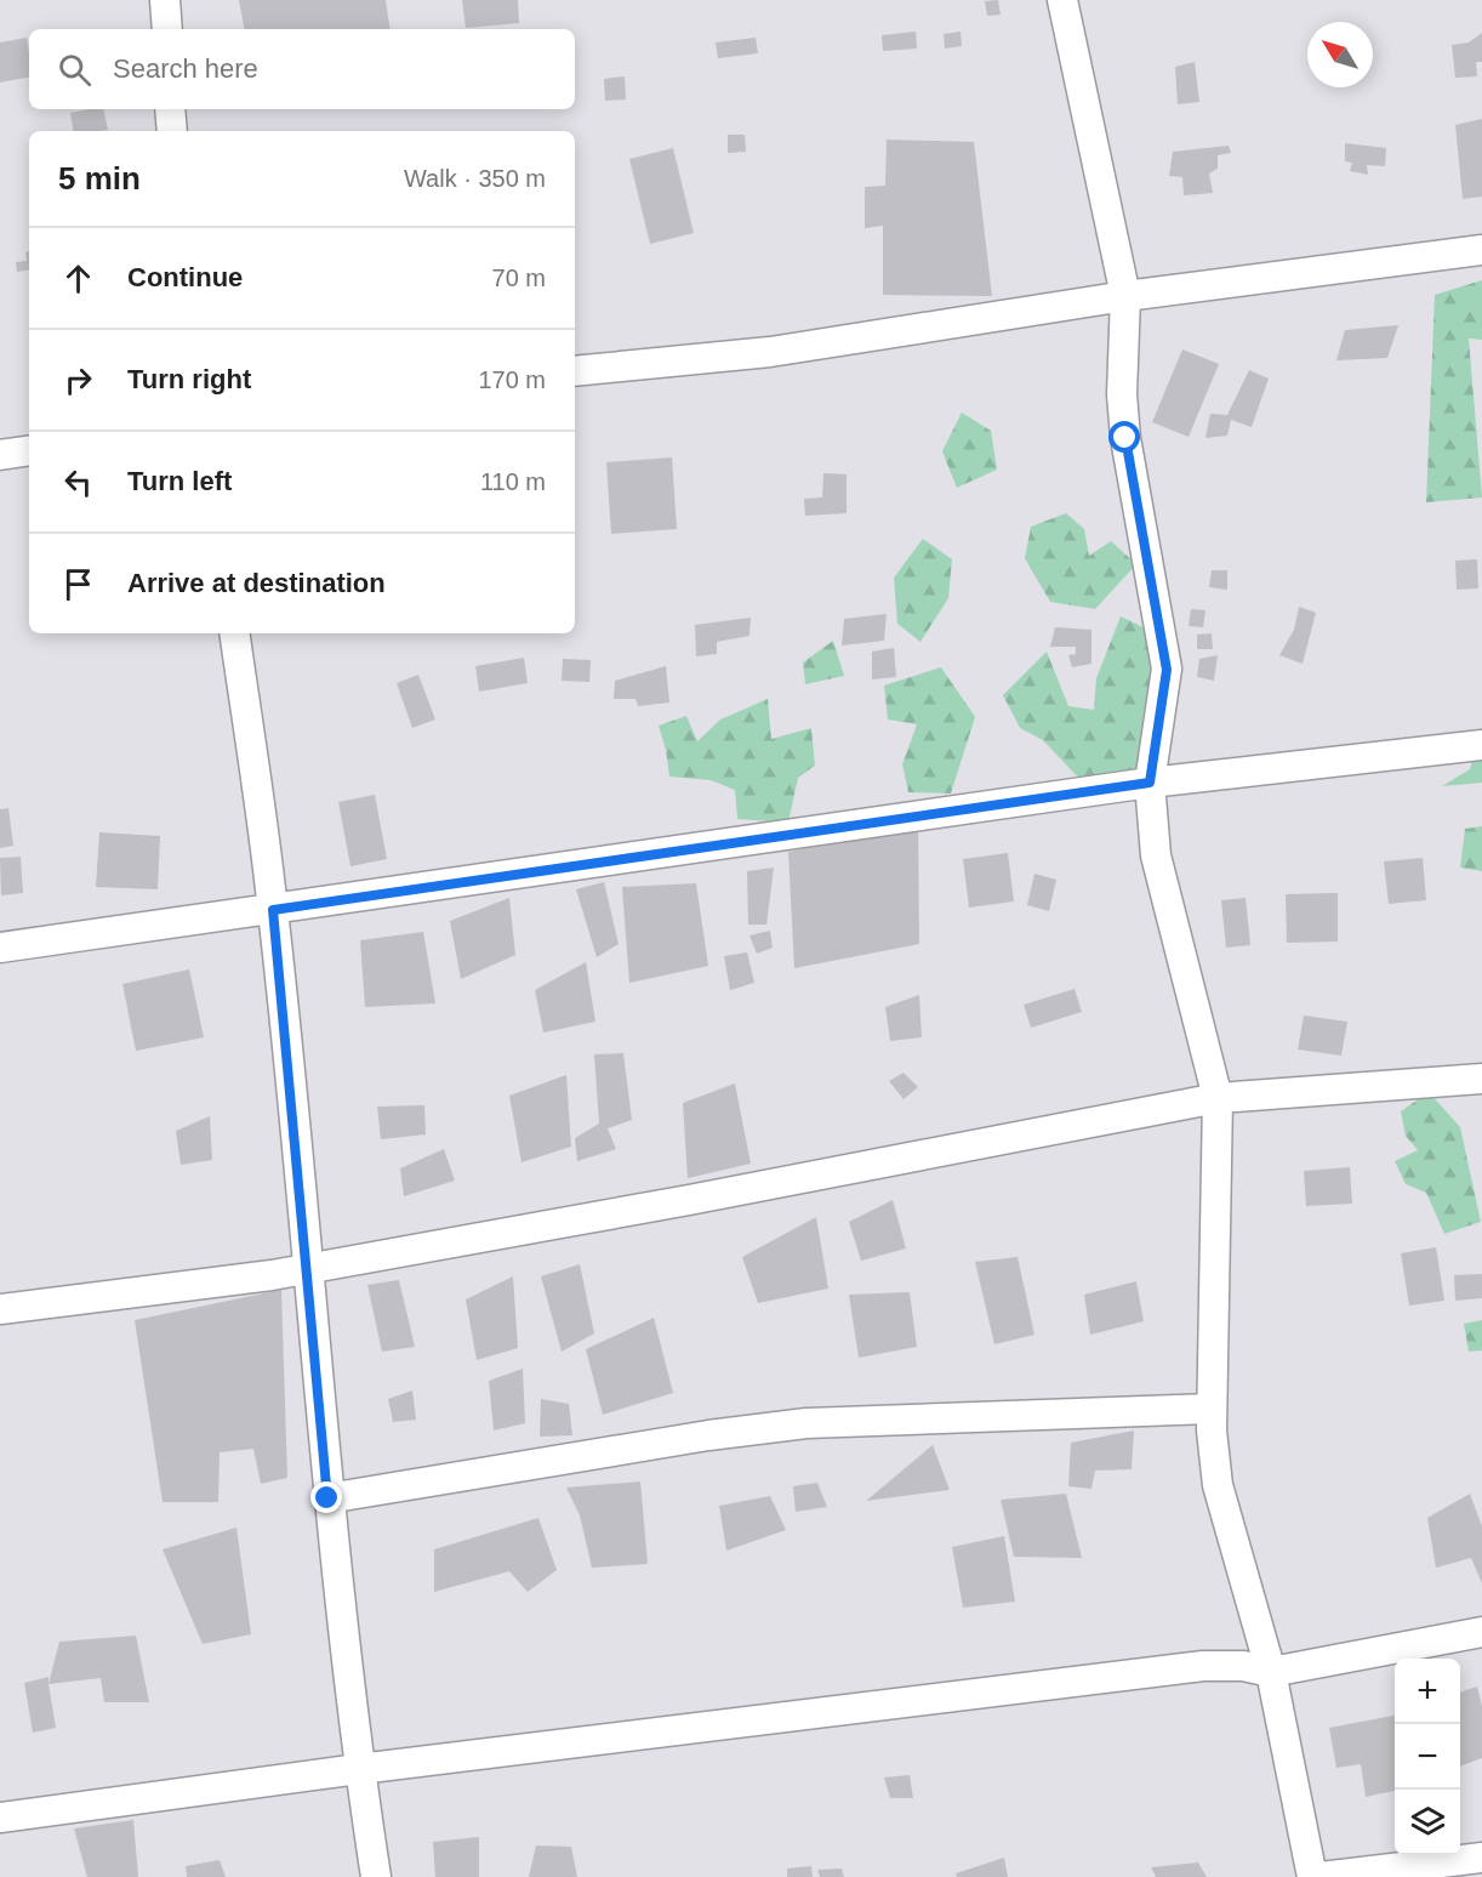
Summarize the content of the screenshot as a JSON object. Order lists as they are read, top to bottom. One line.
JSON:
{"north":"top left","page":{"search":"Search here","heading":["5 min","Walk · 350 m"],"list":[["Continue","70 m"],["Turn right","170 m"],["Turn left","110 m"],"Arrive at destination"],"map_buttons":["+","−"]}}
